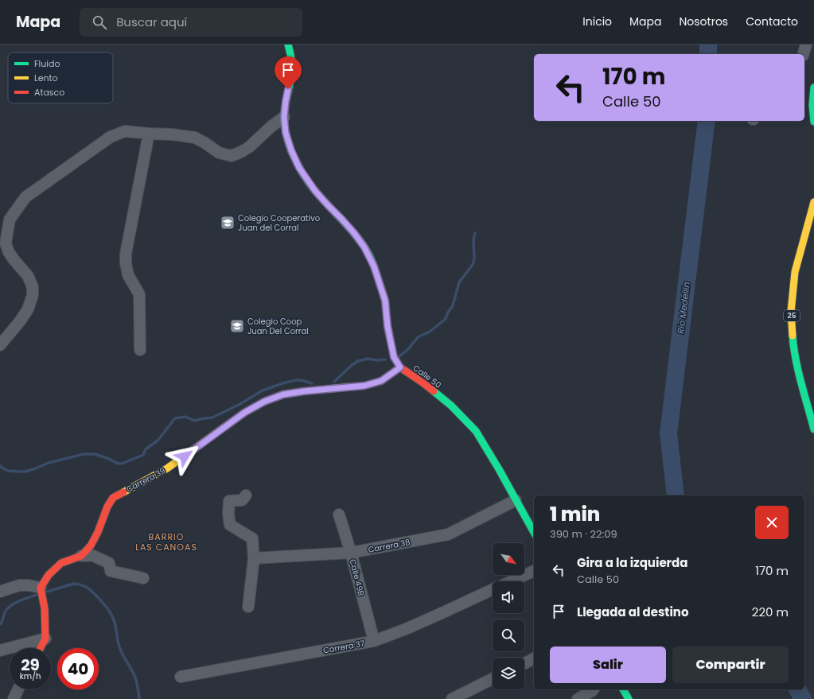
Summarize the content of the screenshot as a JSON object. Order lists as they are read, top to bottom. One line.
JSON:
{"streets":{"main road":["25","Calle 50","Carrera 39"],"street":["Carrera 38","Calle 49B","Carrera 37"]},"crossings":[["Calle 50","Carrera 39"],["Calle 50","Carrera 38"],["Carrera 38","Calle 49B"],["Calle 49B","Carrera 37"]],"districts":["BARRIO LAS CANOAS"],"water":["Río Medellín"],"places":{"school or university":["Colegio Cooperativo Juan del Corral","Colegio Coop Juan Del Corral"]},"legend":["Fluido","Lento","Atasco"],"north":"bottom right","page":{"header":"Mapa","search":"Buscar aquí","nav":["Inicio","Mapa","Nosotros","Contacto"],"turn":["170 m","Calle 50"],"heading":["1 min","390 m · 22:09"],"list":[{"name":"Gira a la izquierda","note":"Calle 50","value":"170 m"},{"name":"Llegada al destino","value":"220 m"}],"buttons":["Salir","Compartir"],"speed":"29 km/h","limit":"40"}}
